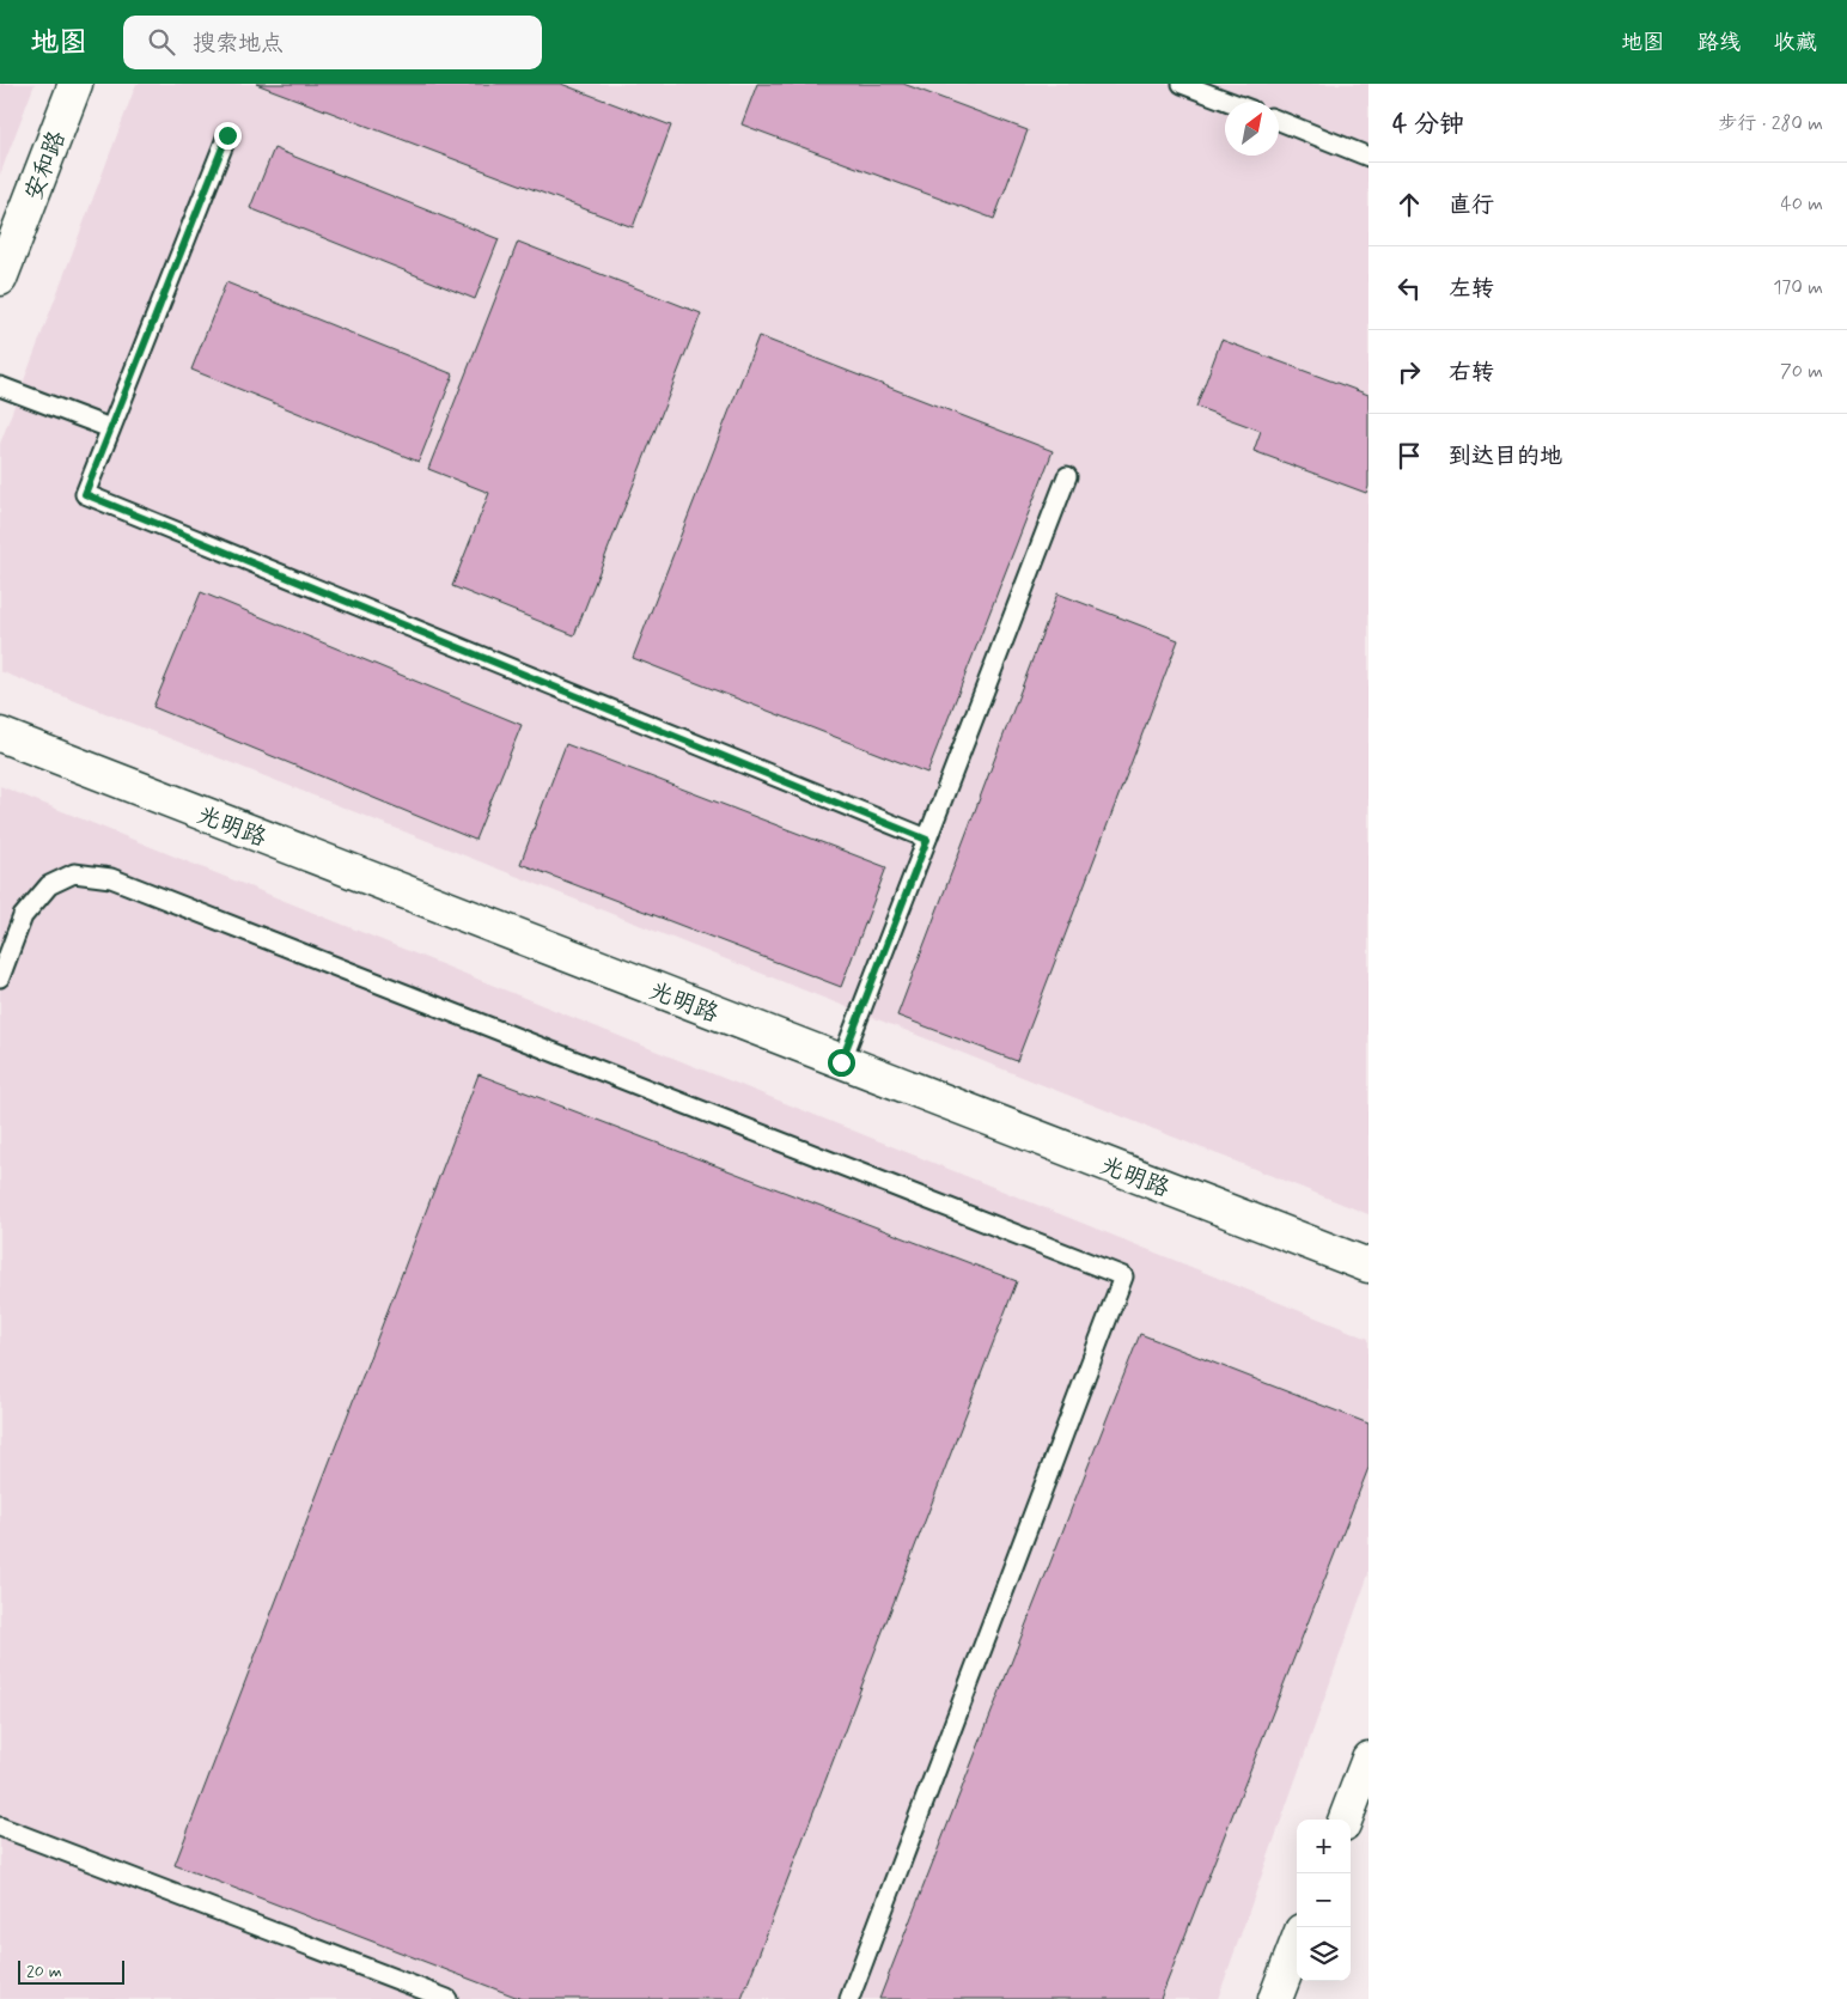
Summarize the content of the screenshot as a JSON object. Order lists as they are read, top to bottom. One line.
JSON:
{"streets":{"street":["安和路","光明路"]},"scale_bar":"20 m","north":"top right","page":{"header":"地图","search":"搜索地点","nav":["地图","路线","收藏"],"heading":["4 分钟","步行 · 280 m"],"list":[["直行","40 m"],["左转","170 m"],["右转","70 m"],"到达目的地"],"map_buttons":["+","−"],"scale":"20 m"}}
